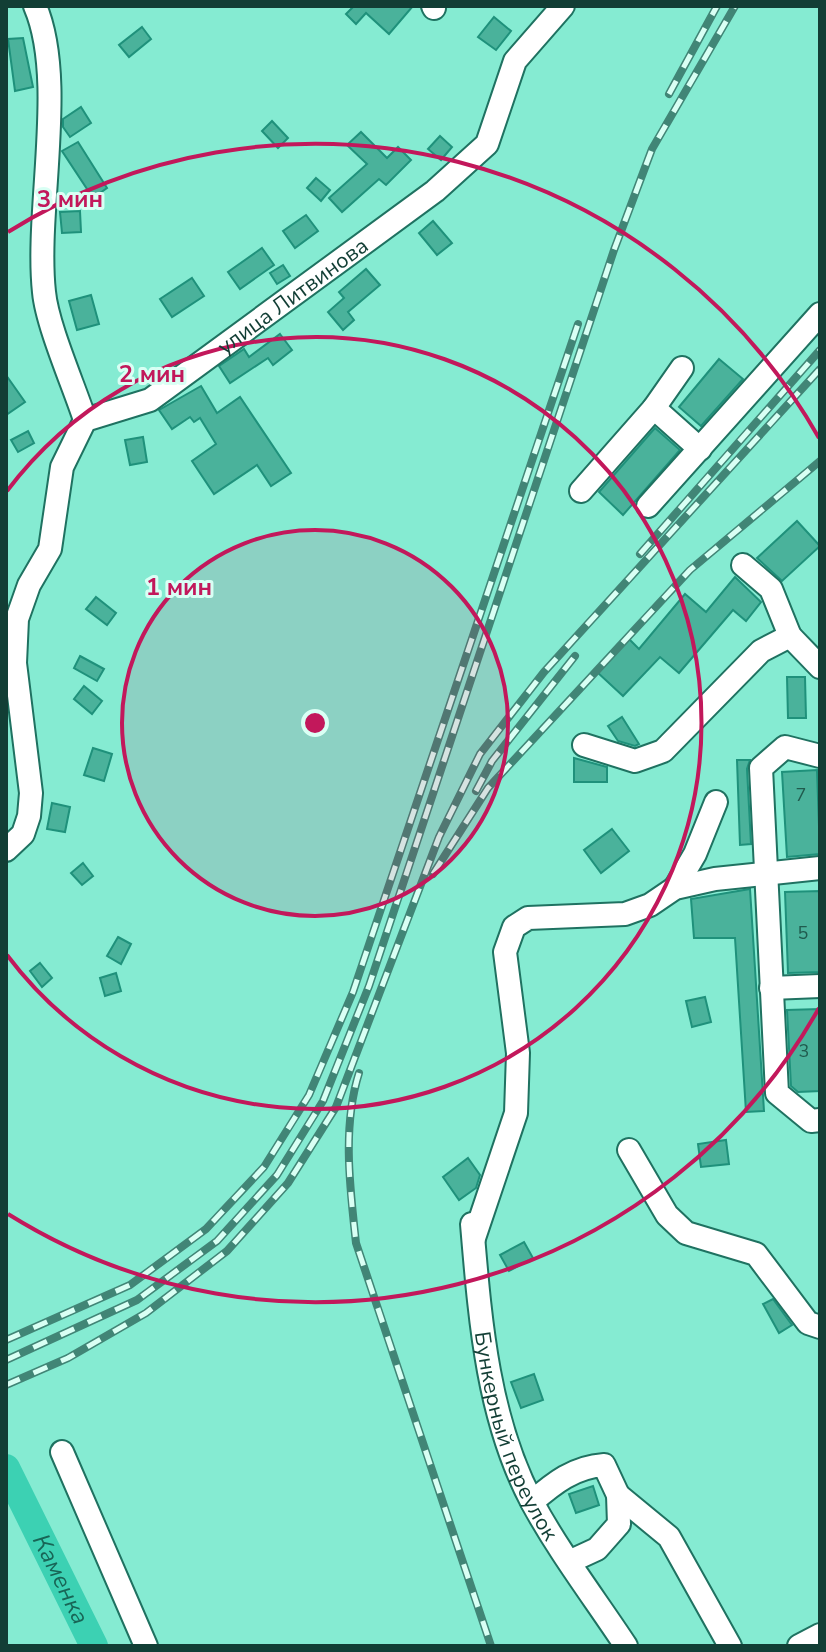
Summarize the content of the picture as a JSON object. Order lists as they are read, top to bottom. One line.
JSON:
{"streets":{"street":["улица Литвинова","Бункерный переулок"]},"water":["Каменка"],"house_numbers":["7","5","3"],"rings":["3 мин","2 мин","1 мин"]}
